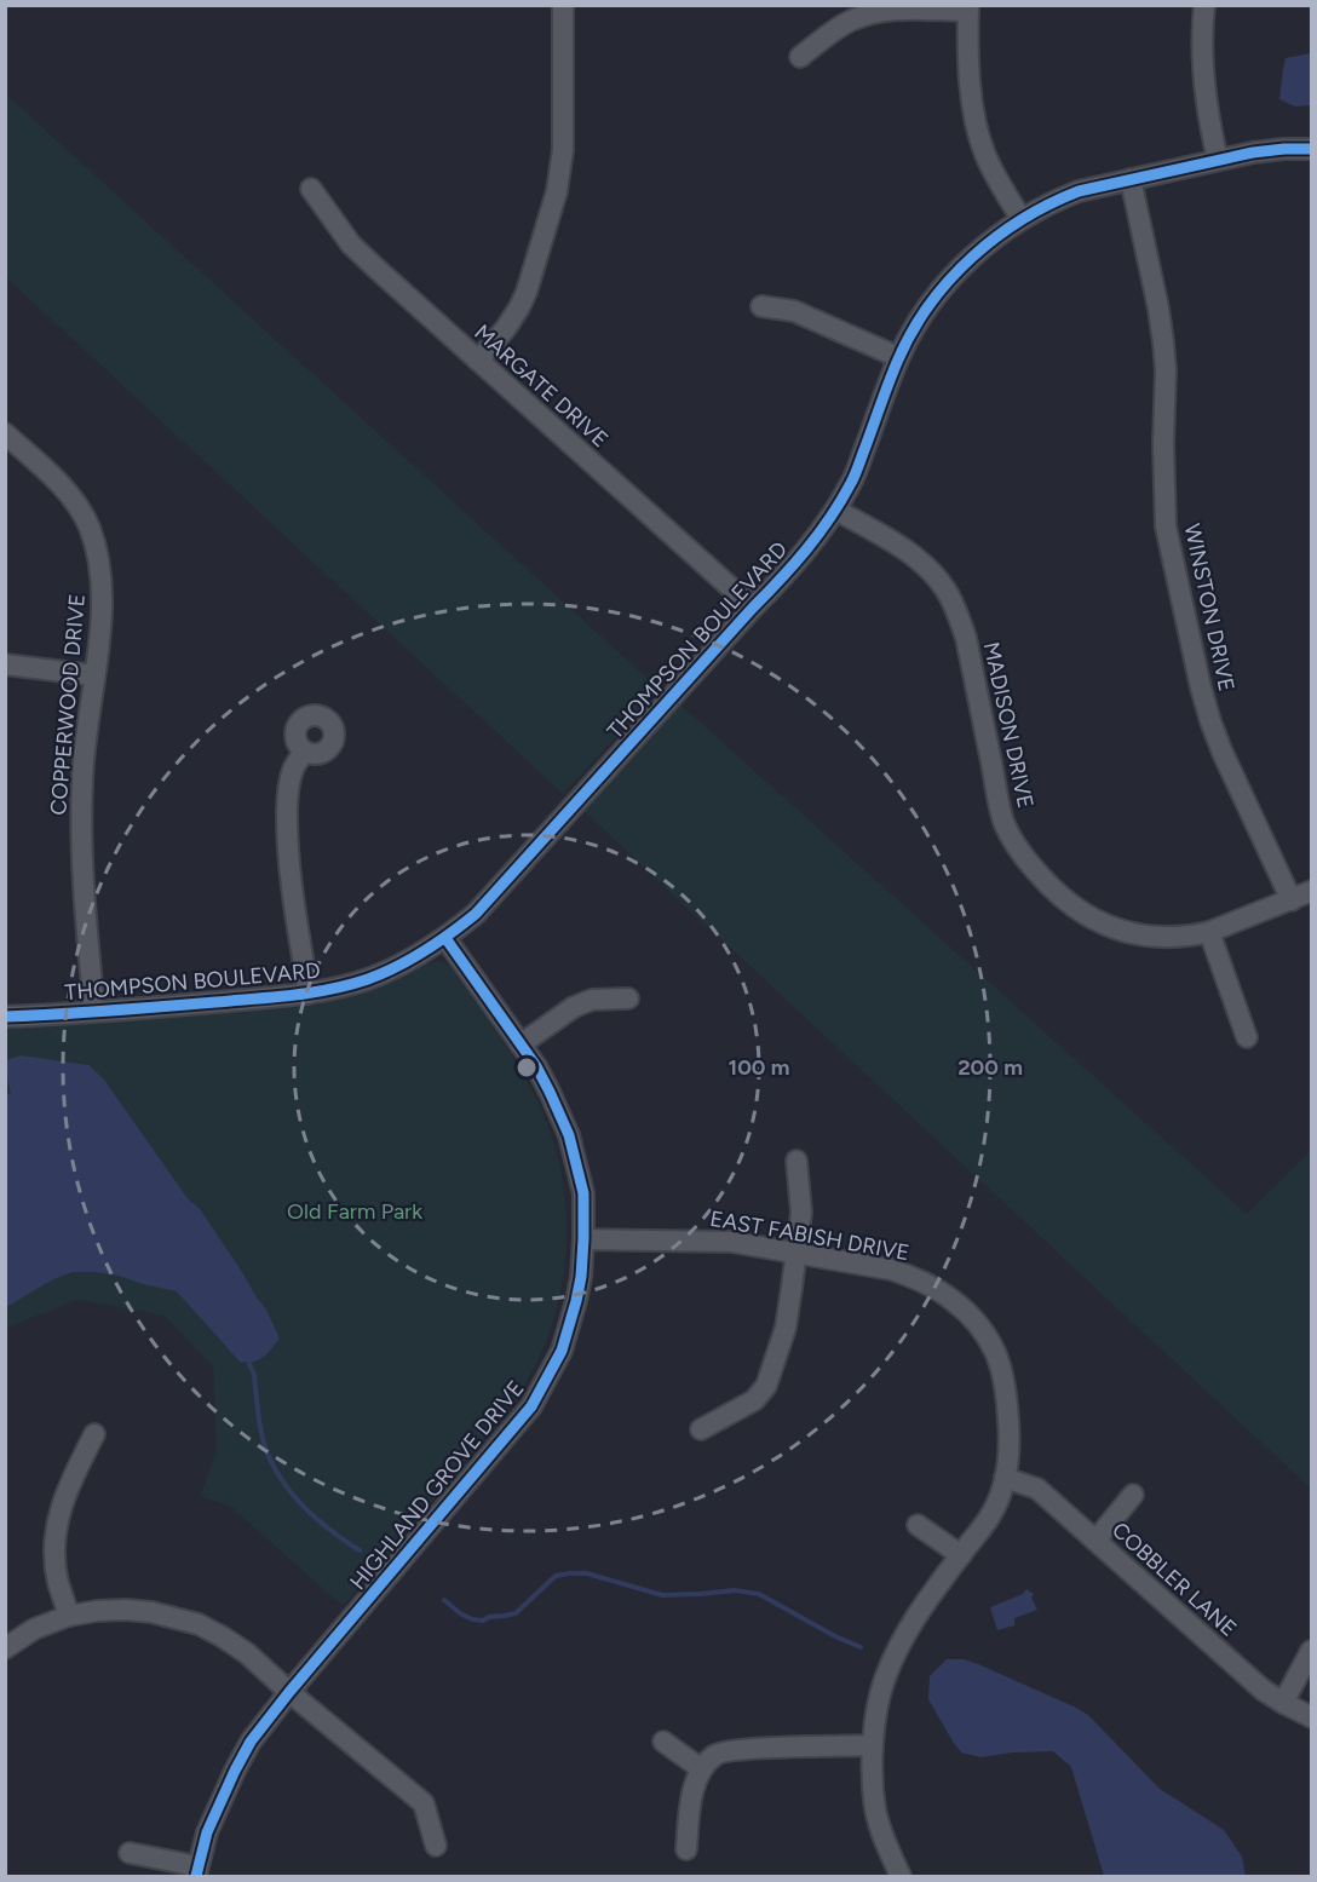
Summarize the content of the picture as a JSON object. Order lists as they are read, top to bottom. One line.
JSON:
{"streets":{"street":["MARGATE DRIVE","WINSTON DRIVE","THOMPSON BOULEVARD","COPPERWOOD DRIVE","MADISON DRIVE","EAST FABISH DRIVE","HIGHLAND GROVE DRIVE","COBBLER LANE"]},"crossings":[["MARGATE DRIVE","THOMPSON BOULEVARD"],["WINSTON DRIVE","THOMPSON BOULEVARD"],["WINSTON DRIVE","MADISON DRIVE"],["THOMPSON BOULEVARD","COPPERWOOD DRIVE"],["THOMPSON BOULEVARD","MADISON DRIVE"],["THOMPSON BOULEVARD","HIGHLAND GROVE DRIVE"],["EAST FABISH DRIVE","HIGHLAND GROVE DRIVE"],["EAST FABISH DRIVE","COBBLER LANE"]],"parks":["Old Farm Park"],"rings":["100 m","200 m"]}
